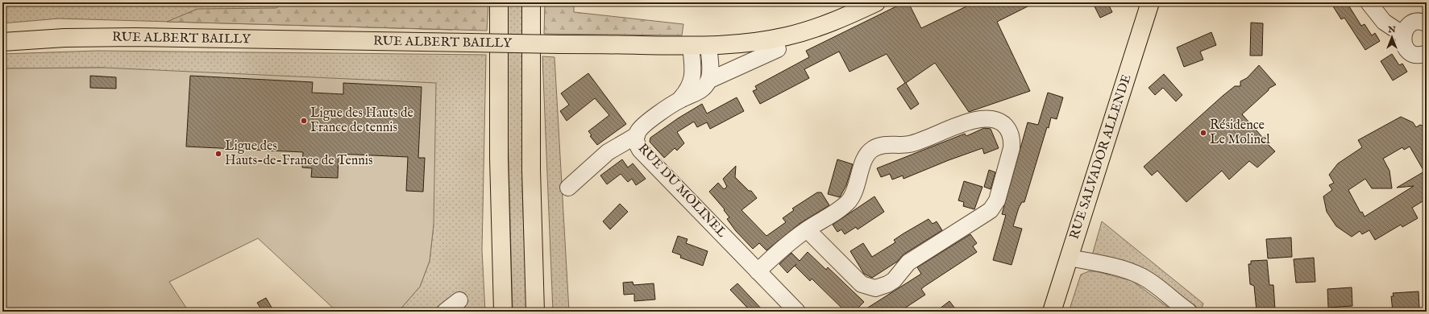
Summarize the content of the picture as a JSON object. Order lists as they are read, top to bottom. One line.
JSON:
{"streets":{"main road":["RUE ALBERT BAILLY","RUE SALVADOR ALLENDE"],"street":["RUE DU MOLINEL"]},"places":["Ligue des Hauts de France de tennis","Résidence Le Molinel","Ligue des Hauts-de-France de Tennis"],"north":"top"}
